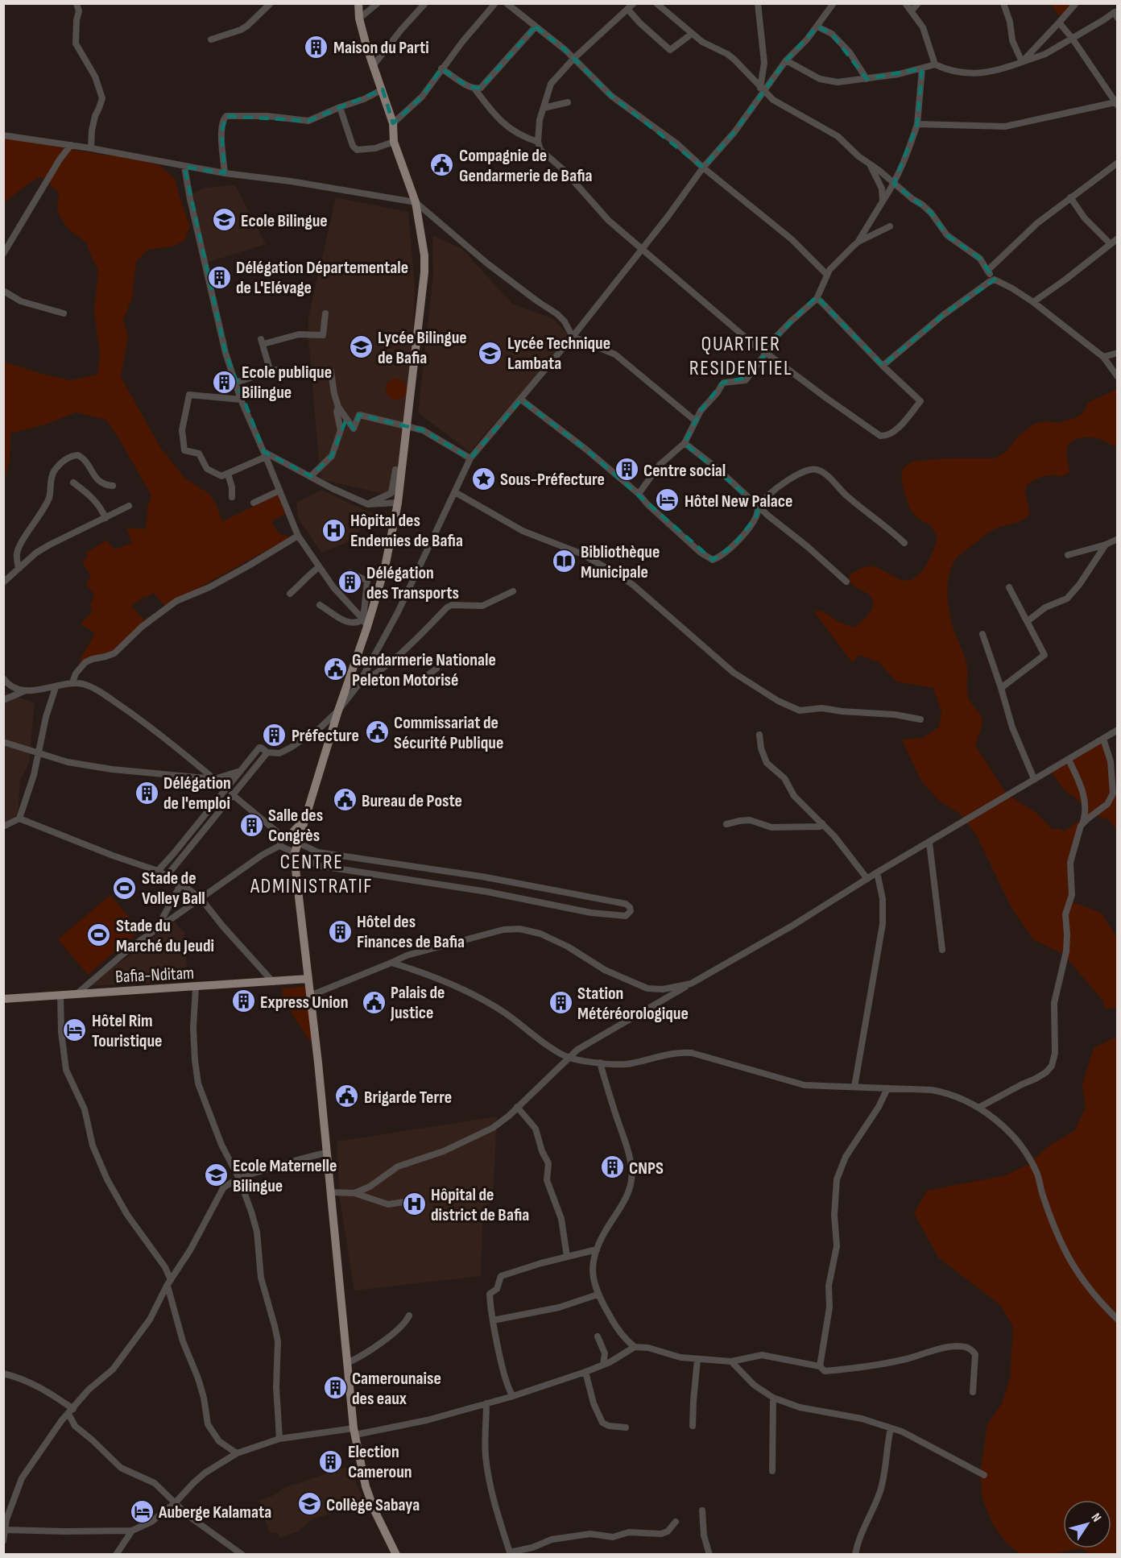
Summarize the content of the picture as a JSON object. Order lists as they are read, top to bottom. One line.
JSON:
{"streets":{"main road":["Bafia-Nditam"]},"districts":["QUARTIER RESIDENTIEL","CENTRE ADMINISTRATIF"],"places":{"building":["Maison du Parti","Délégation Départementale de L'Elévage","Ecole publique Bilingue","Centre social","Délégation des Transports","Préfecture","Délégation de l'emploi","Salle des Congrès","Hôtel des Finances de Bafia","Express Union","Station Météréorologique","CNPS","Camerounaise des eaux","Election Cameroun"],"public building":["Compagnie de Gendarmerie de Bafia","Gendarmerie Nationale Peleton Motorisé","Commissariat de Sécurité Publique","Bureau de Poste","Palais de Justice","Brigarde Terre"],"school or university":["Ecole Bilingue","Lycée Bilingue de Bafia","Lycée Technique Lambata","Ecole Maternelle Bilingue","Collège Sabaya"],"place":["Sous-Préfecture"],"hotel":["Hôtel New Palace","Hôtel Rim Touristique","Auberge Kalamata"],"hospital":["Hôpital des Endemies de Bafia","Hôpital de district de Bafia"],"library":["Bibliothèque Municipale"],"sports":["Stade de Volley Ball","Stade du Marché du Jeudi"]},"north":"top right"}
